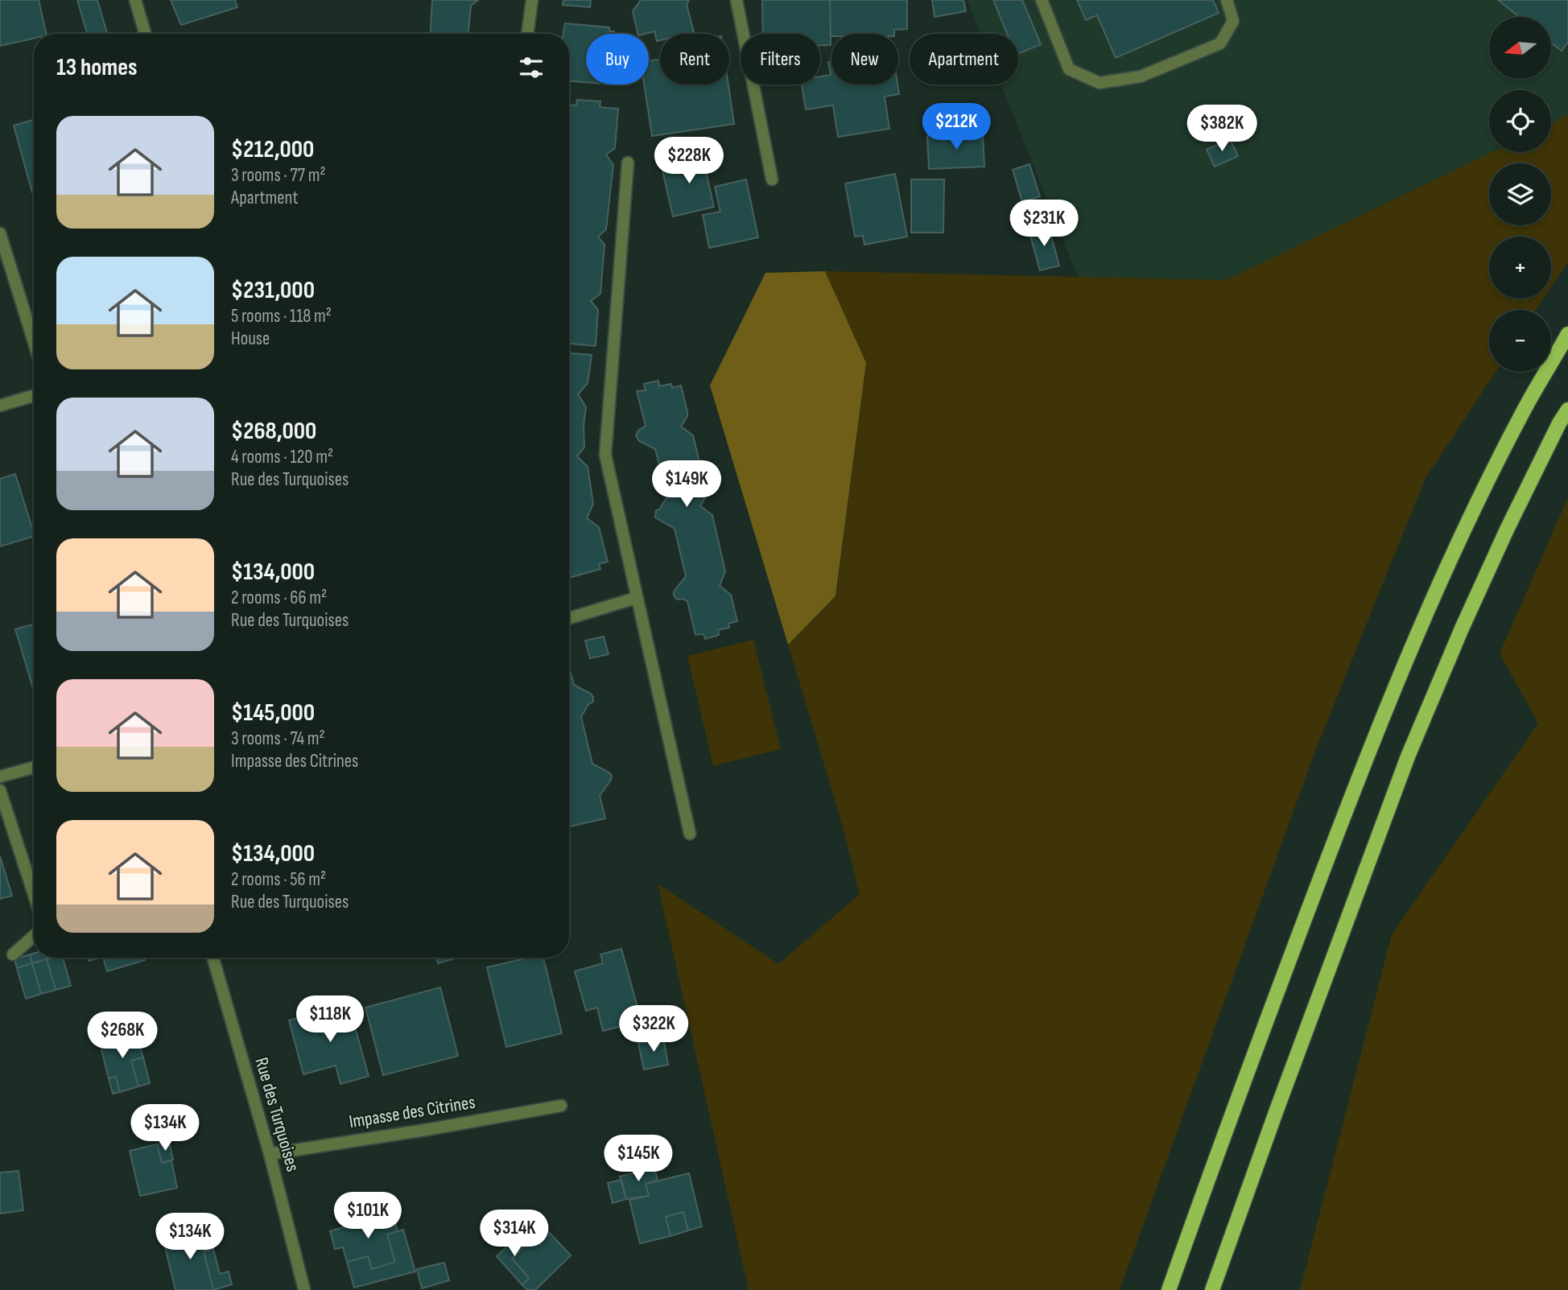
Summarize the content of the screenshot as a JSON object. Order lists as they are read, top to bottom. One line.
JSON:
{"streets":{"street":["Impasse des Citrines","Rue des Turquoises"]},"crossings":[["Impasse des Citrines","Rue des Turquoises"]],"north":"left","page":{"map_buttons":["+","−"],"chip":["Buy","Rent","Filters","New","Apartment"],"heading":"13 homes","list":[{"name":"$212,000","note":"3 rooms · 77 m² · Apartment"},{"name":"$231,000","note":"5 rooms · 118 m² · House"},{"name":"$268,000","note":"4 rooms · 120 m² · Rue des Turquoises"},{"name":"$134,000","note":"2 rooms · 66 m² · Rue des Turquoises"},{"name":"$145,000","note":"3 rooms · 74 m² · Impasse des Citrines"},{"name":"$134,000","note":"2 rooms · 56 m² · Rue des Turquoises"}],"price":["$212K","$382K","$228K","$231K","$149K","$118K","$322K","$268K","$134K","$145K","$101K","$314K","$134K"]}}
